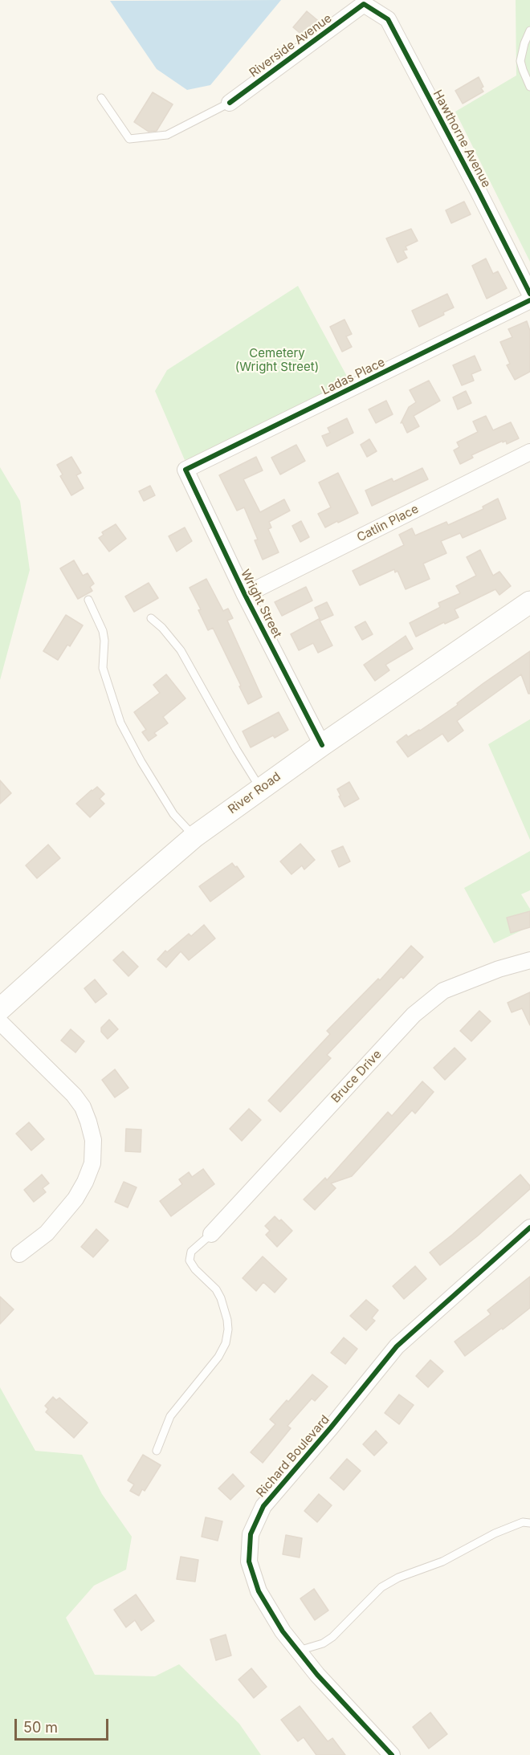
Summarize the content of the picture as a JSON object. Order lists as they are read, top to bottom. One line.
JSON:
{"streets":{"main road":["River Road"],"street":["Riverside Avenue","Hawthorne Avenue","Ladas Place","Catlin Place","Wright Street","Bruce Drive","Richard Boulevard"]},"crossings":[["Riverside Avenue","Hawthorne Avenue"],["Ladas Place","Wright Street"],["Catlin Place","Wright Street"],["Wright Street","River Road"]],"parks":["Cemetery (Wright Street)"],"scale_bar":"50 m"}
